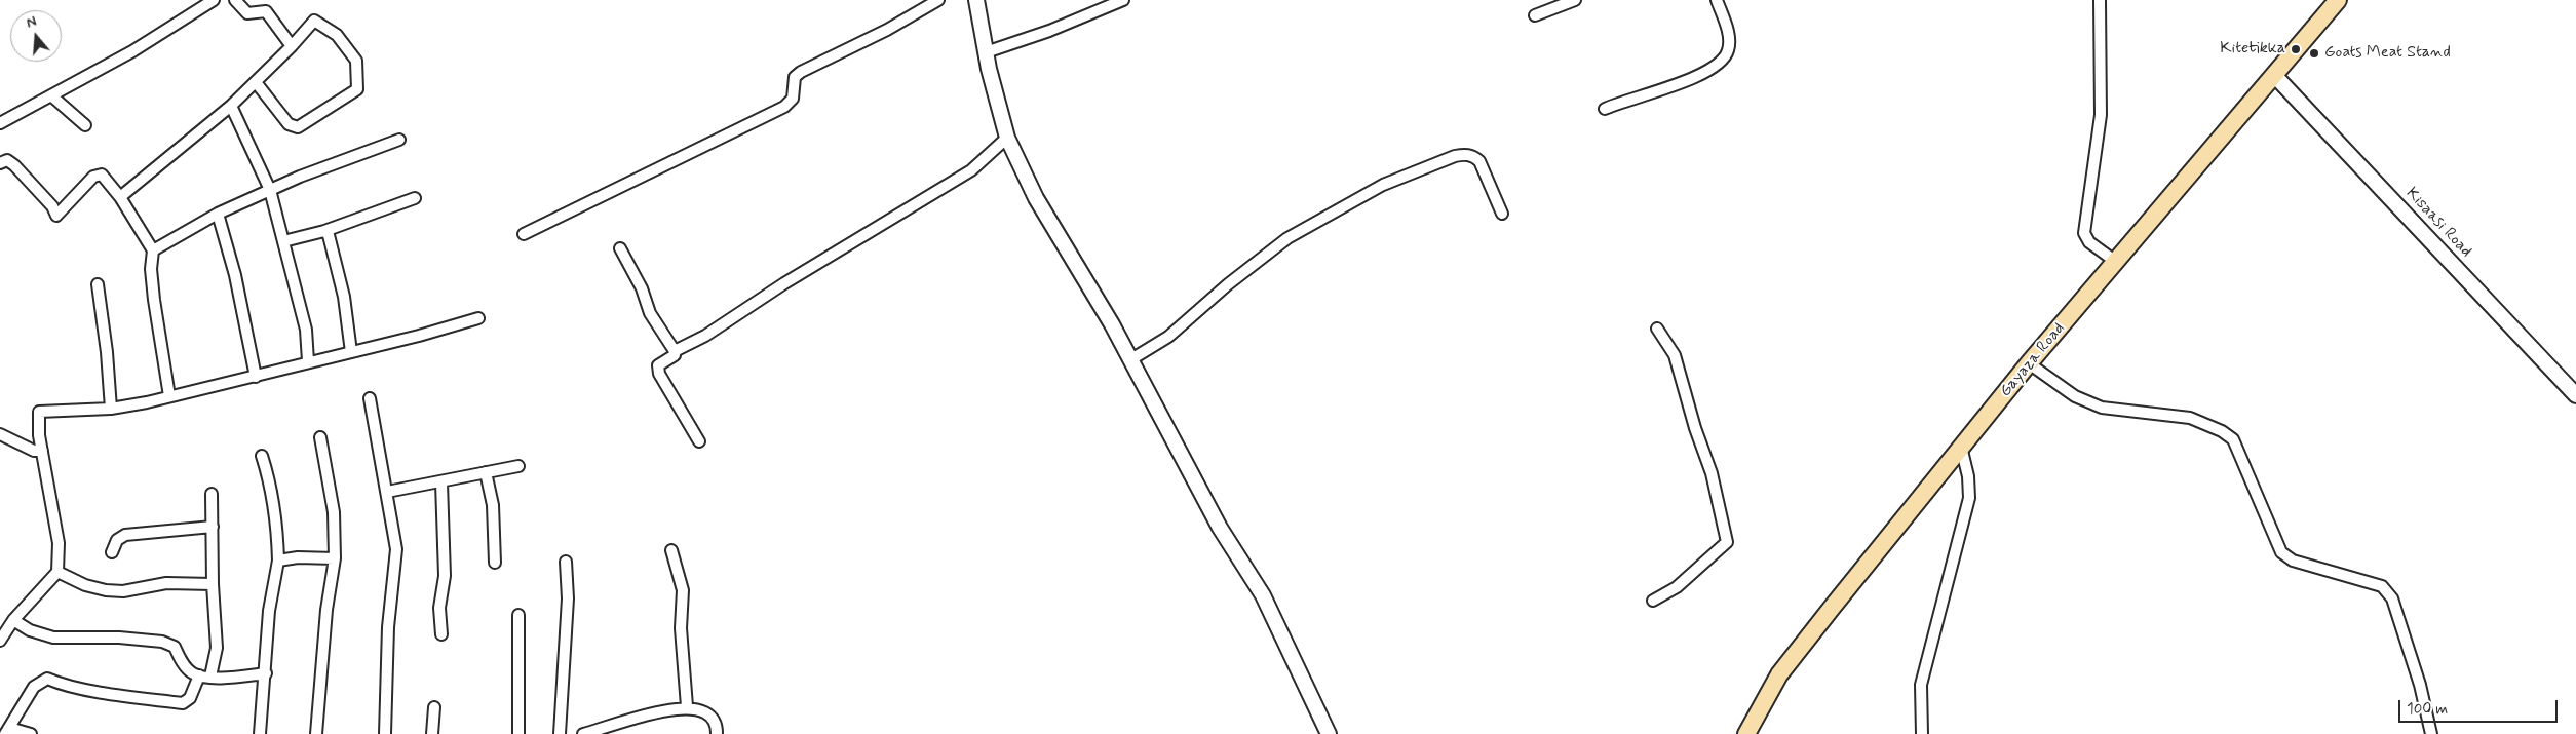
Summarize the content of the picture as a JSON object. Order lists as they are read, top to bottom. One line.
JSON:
{"streets":{"main road":["Gayaza Road"],"street":["Kisaasi Road"]},"crossings":[["Kisaasi Road","Gayaza Road"]],"places":["Kitetikka","Goats Meat Stand"],"scale_bar":"100 m","north":"top"}
